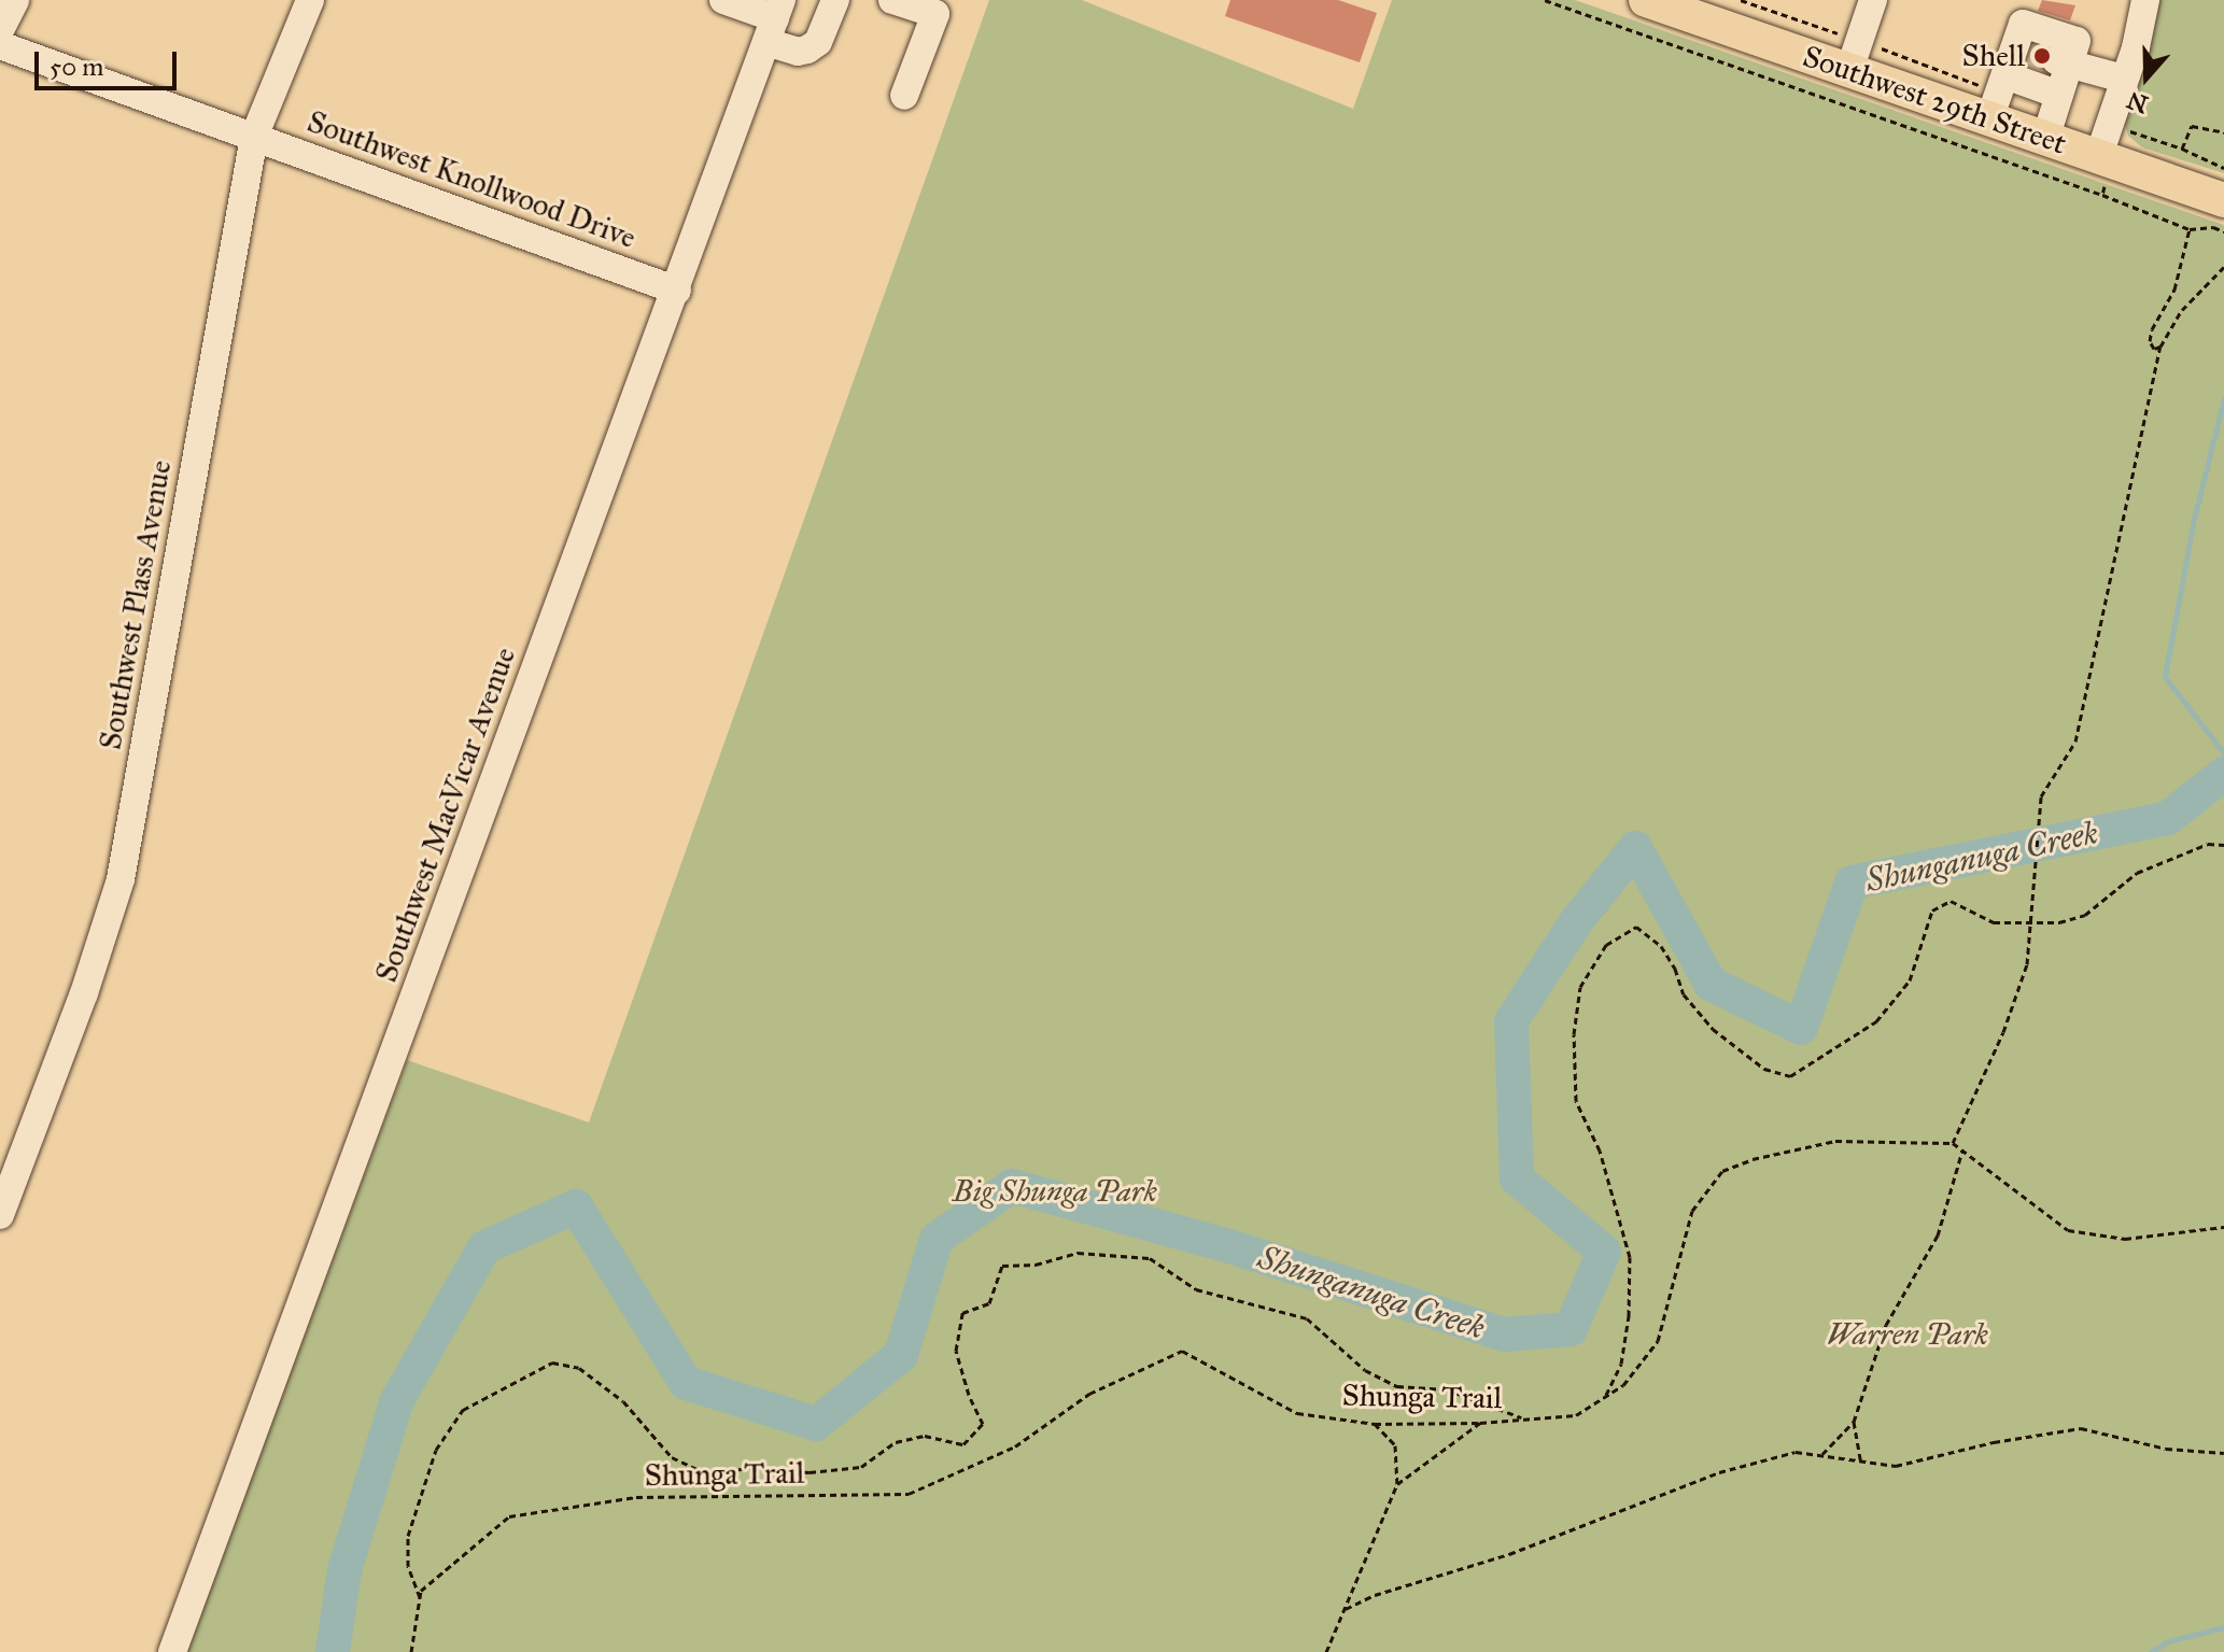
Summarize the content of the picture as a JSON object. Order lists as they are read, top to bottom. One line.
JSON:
{"streets":{"main road":["Southwest 29th Street"],"street":["Southwest Knollwood Drive","Southwest Plass Avenue","Southwest MacVicar Avenue"],"path":["Shunga Trail"]},"crossings":[["Southwest Knollwood Drive","Southwest Plass Avenue"],["Southwest Knollwood Drive","Southwest MacVicar Avenue"]],"water":["Shunganuga Creek"],"parks":["Big Shunga Park","Warren Park"],"places":["Shell"],"scale_bar":"50 m","north":"bottom"}
